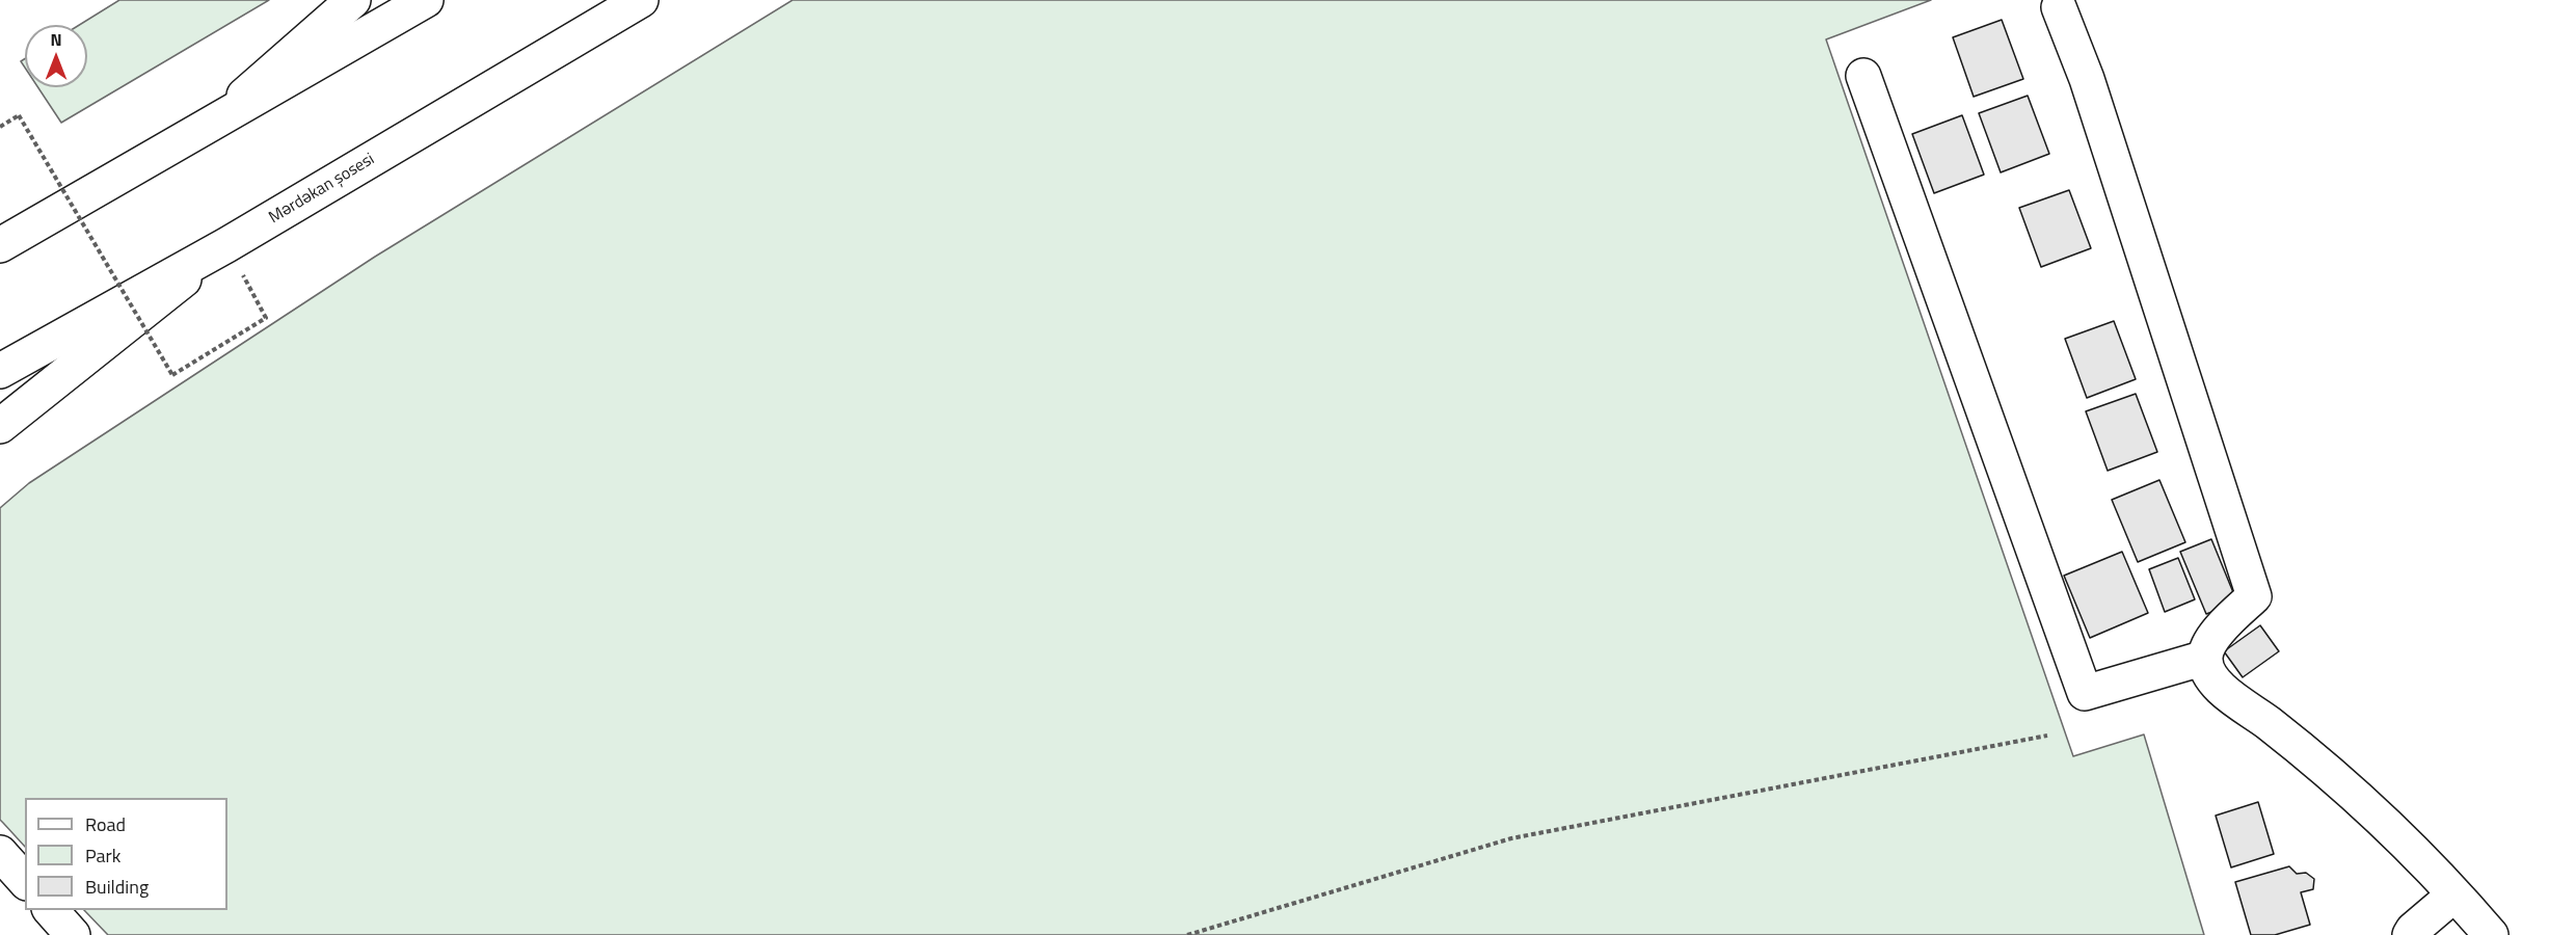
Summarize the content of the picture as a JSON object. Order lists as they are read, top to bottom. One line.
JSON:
{"streets":{"main road":["Mərdəkan şosesi"]},"legend":["Road","Park","Building"],"north":"top"}
